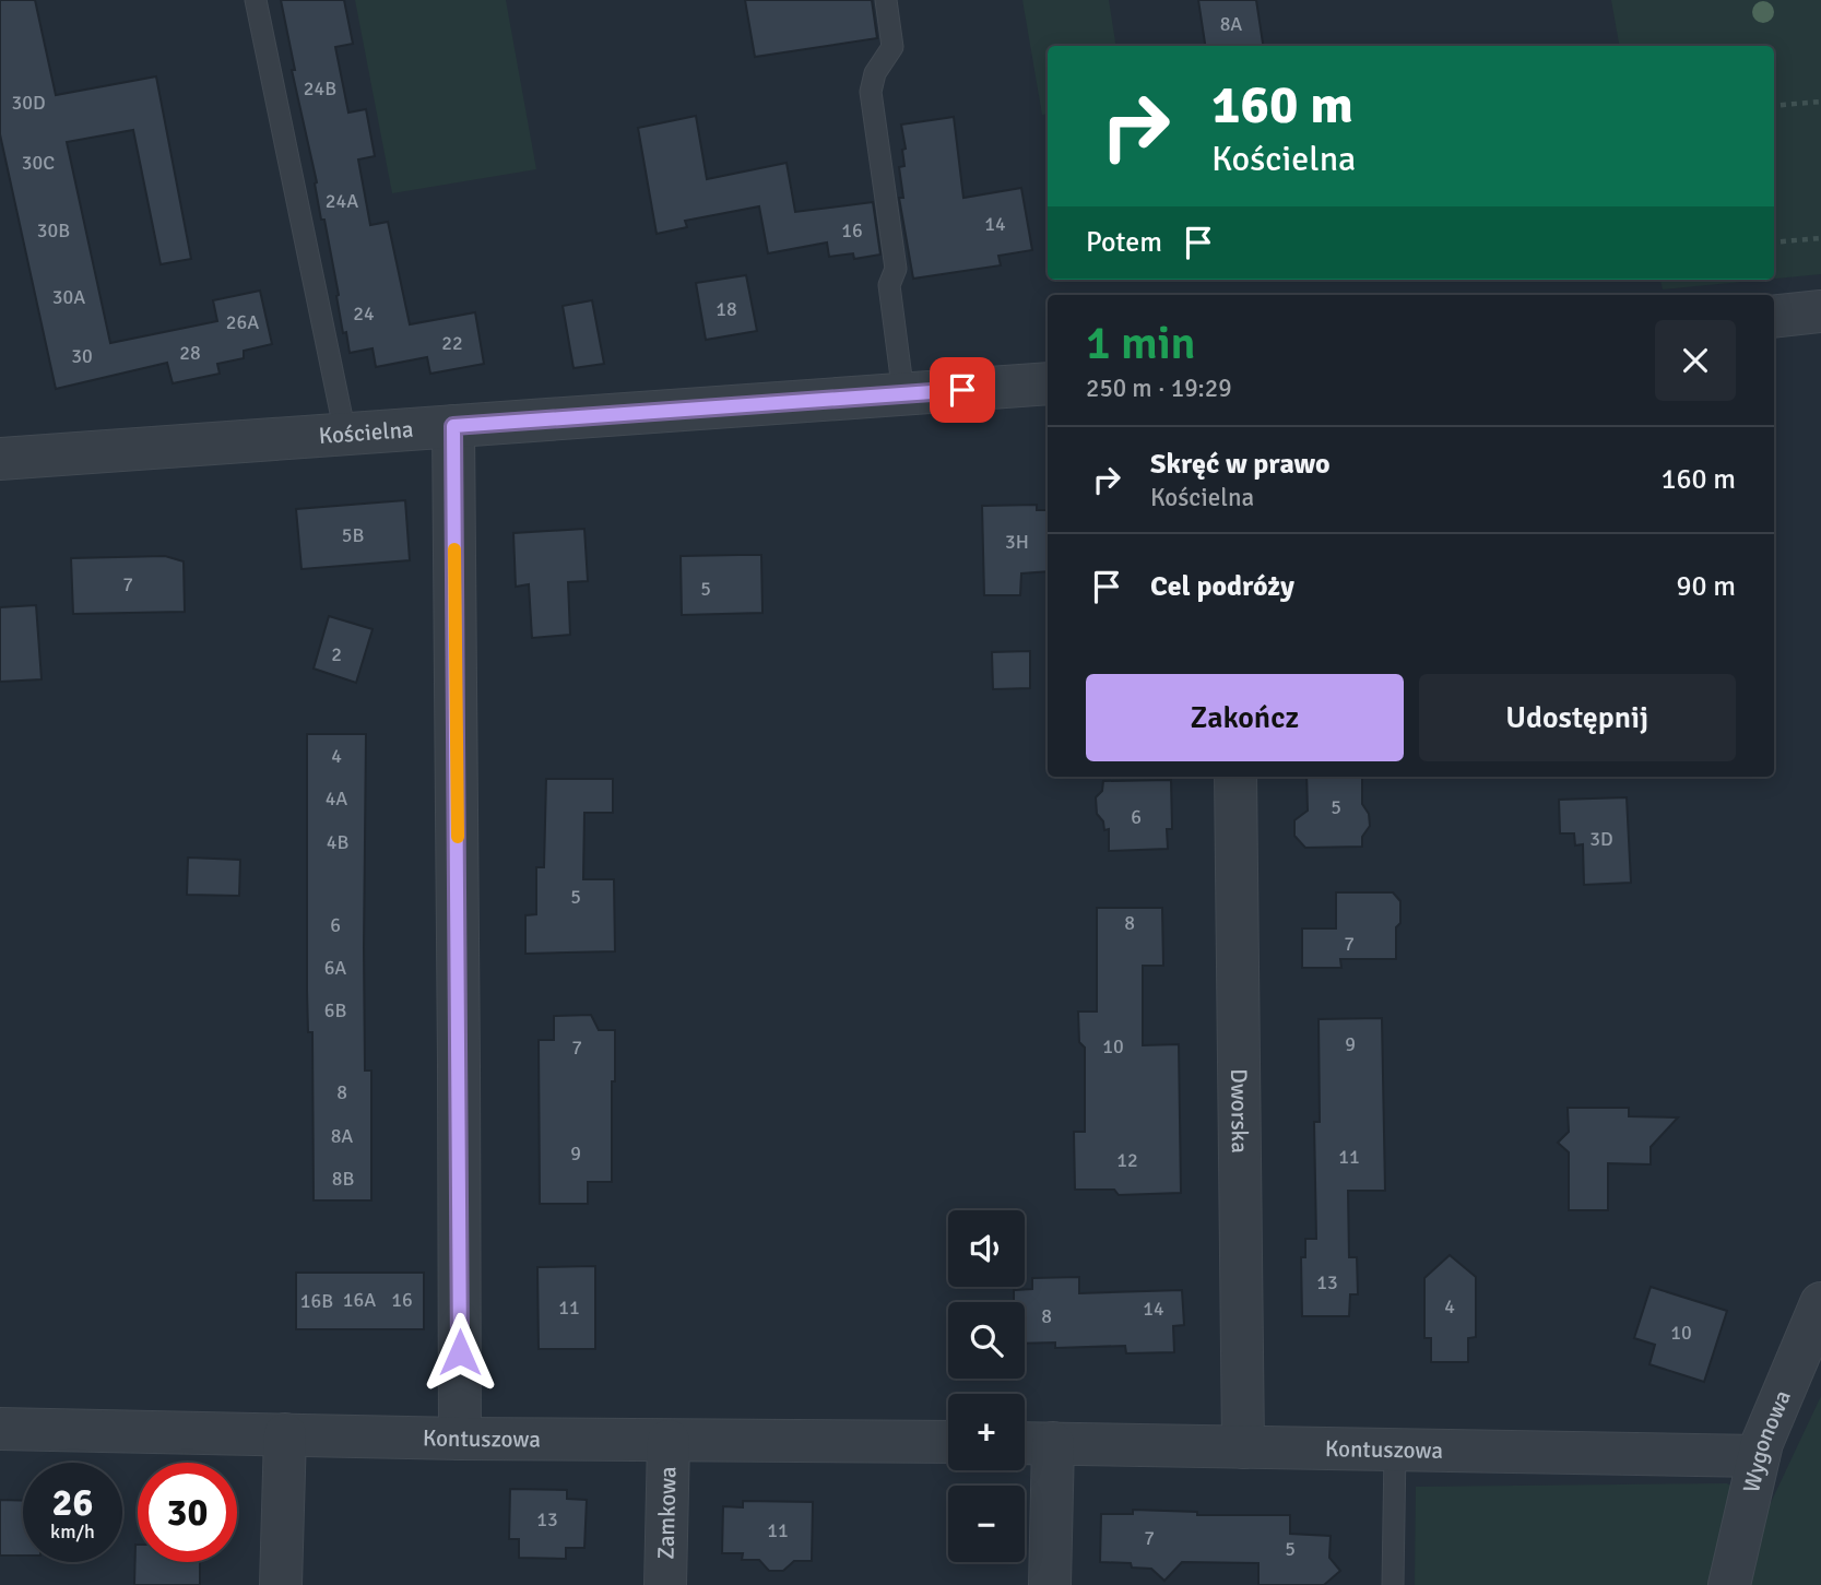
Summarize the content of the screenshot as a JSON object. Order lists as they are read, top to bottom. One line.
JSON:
{"streets":{"street":["Kościelna","Dworska","Kontuszowa","Wygonowa","Zamkowa"]},"crossings":[["Dworska","Kontuszowa"],["Kontuszowa","Wygonowa"],["Kontuszowa","Zamkowa"]],"house_numbers":["8A","24B","30D","30C","24A","14","30B","16","30A","18","24","26A","22","28","30","5B","3H","7","5","2","4","4A","5","6","3D","4B","5","8","6","7","6A","6B","9","10","7","8","8A","9","11","12","8B","13","16A","16","16B","4","11","14","8","10","13","11","7","5"],"page":{"turn":["160 m","Kościelna"],"then":"Potem","heading":["1 min","250 m · 19:29"],"list":[{"name":"Skręć w prawo","note":"Kościelna","value":"160 m"},{"name":"Cel podróży","value":"90 m"}],"buttons":["Zakończ","Udostępnij"],"map_buttons":["+","−"],"speed":"26 km/h","limit":"30"}}
